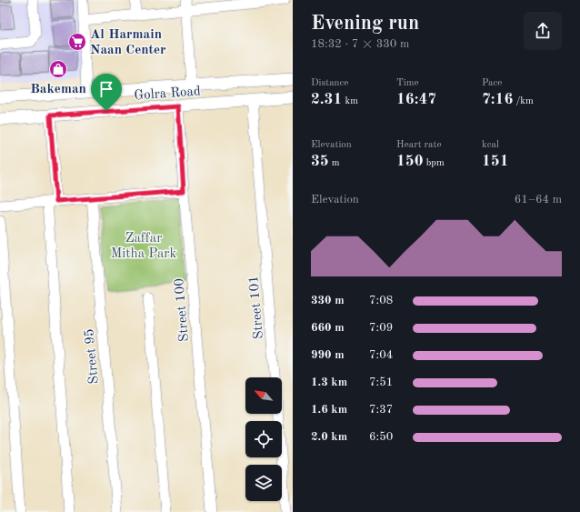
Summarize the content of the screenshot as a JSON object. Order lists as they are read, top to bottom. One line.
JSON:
{"streets":{"main road":["Golra Road"],"street":["Street 101","Street 100","Street 95"]},"crossings":[["Golra Road","Street 101"],["Golra Road","Street 100"]],"parks":["Zaffar Mitha Park"],"places":{"supermarket":["Al Harmain Naan Center"],"shop":["Bakeman"]},"north":"top left","page":{"heading":["Evening run","18:32 · 7 × 330 m"],"stats":[["Distance","2.31 km"],["Time","16:47"],["Pace","7:16 /km"],["Elevation","35 m"],["Heart rate","150 bpm"],["kcal","151"]],"chart":["Elevation","61–64 m"],"list":[{"name":"330 m","note":"7:08"},{"name":"660 m","note":"7:09"},{"name":"990 m","note":"7:04"},{"name":"1.3 km","note":"7:51"},{"name":"1.6 km","note":"7:37"},{"name":"2.0 km","note":"6:50"}]}}
